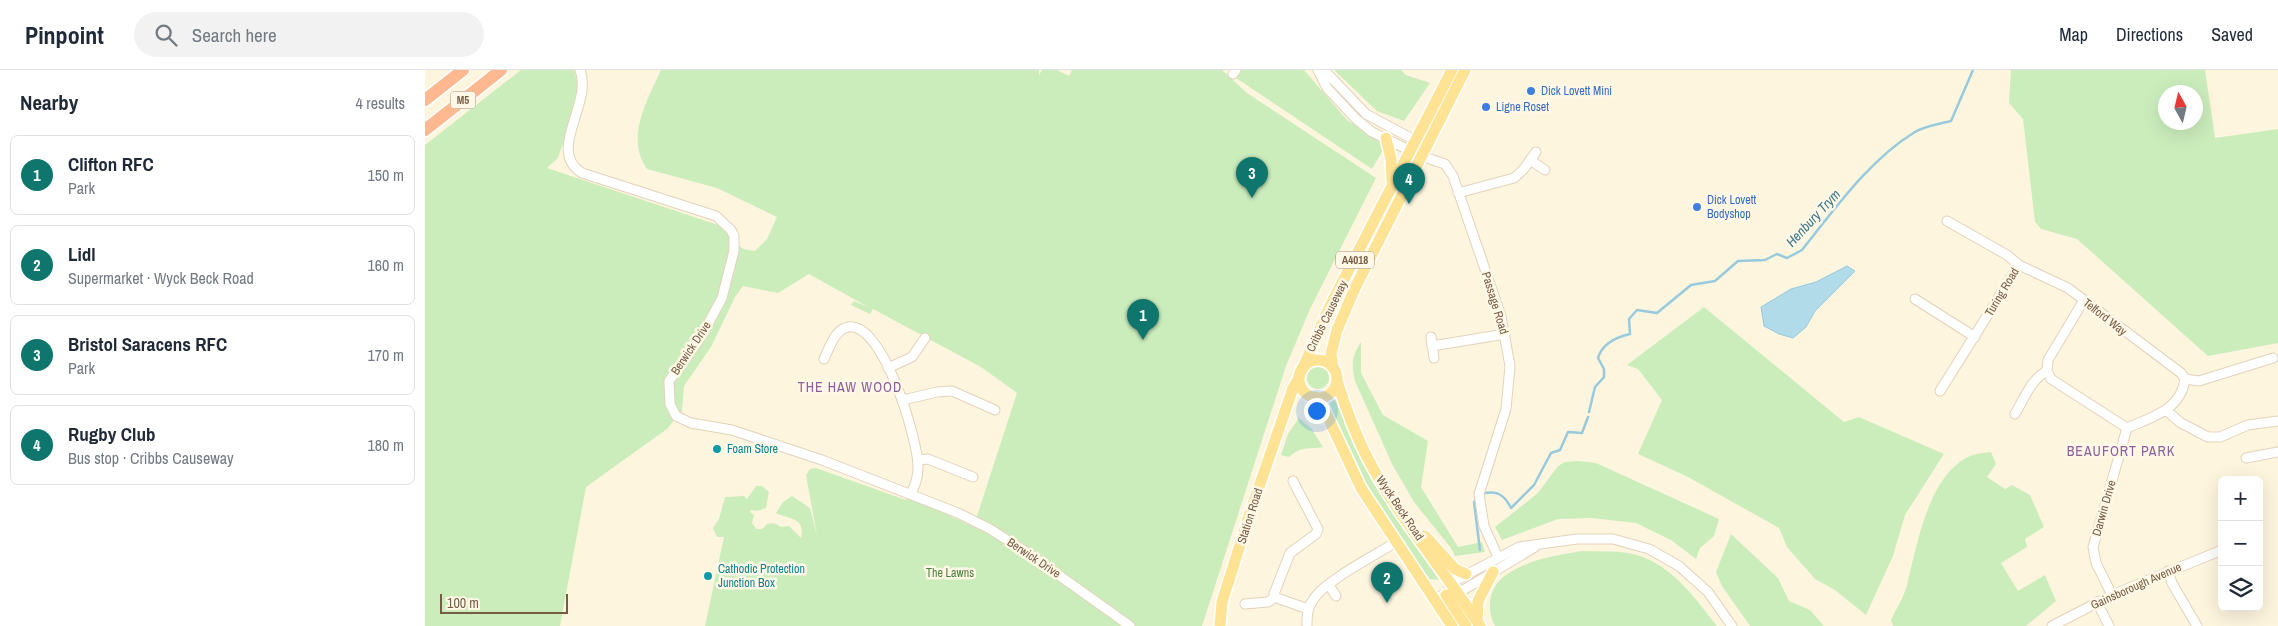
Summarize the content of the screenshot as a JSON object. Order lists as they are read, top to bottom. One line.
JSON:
{"streets":{"highway":["M5"],"main road":["A4018","Cribbs Causeway","Wyck Beck Road","Station Road"],"street":["Turing Road","Passage Road","Telford Way","Berwick Drive","Darwin Drive","Gainsborough Avenue"]},"crossings":[["Turing Road","Telford Way"],["Passage Road","Cribbs Causeway"],["Cribbs Causeway","Wyck Beck Road"],["Cribbs Causeway","Station Road"],["Wyck Beck Road","Station Road"],["Darwin Drive","Gainsborough Avenue"]],"districts":["THE HAW WOOD","BEAUFORT PARK"],"water":["Henbury Trym"],"parks":["The Lawns"],"places":["Dick Lovett Mini","Ligne Roset","Dick Lovett Bodyshop","Foam Store","Cathodic Protection Junction Box"],"scale_bar":"100 m","north":"top","page":{"header":"Pinpoint","search":"Search here","nav":["Map","Directions","Saved"],"heading":["Nearby","4 results"],"list":[{"mark":"1","name":"Clifton RFC","note":"Park","value":"150 m"},{"mark":"2","name":"Lidl","note":"Supermarket · Wyck Beck Road","value":"160 m"},{"mark":"3","name":"Bristol Saracens RFC","note":"Park","value":"170 m"},{"mark":"4","name":"Rugby Club","note":"Bus stop · Cribbs Causeway","value":"180 m"}],"pins":["3","4","1","2"],"map_buttons":["+","−"],"scale":"100 m"}}
